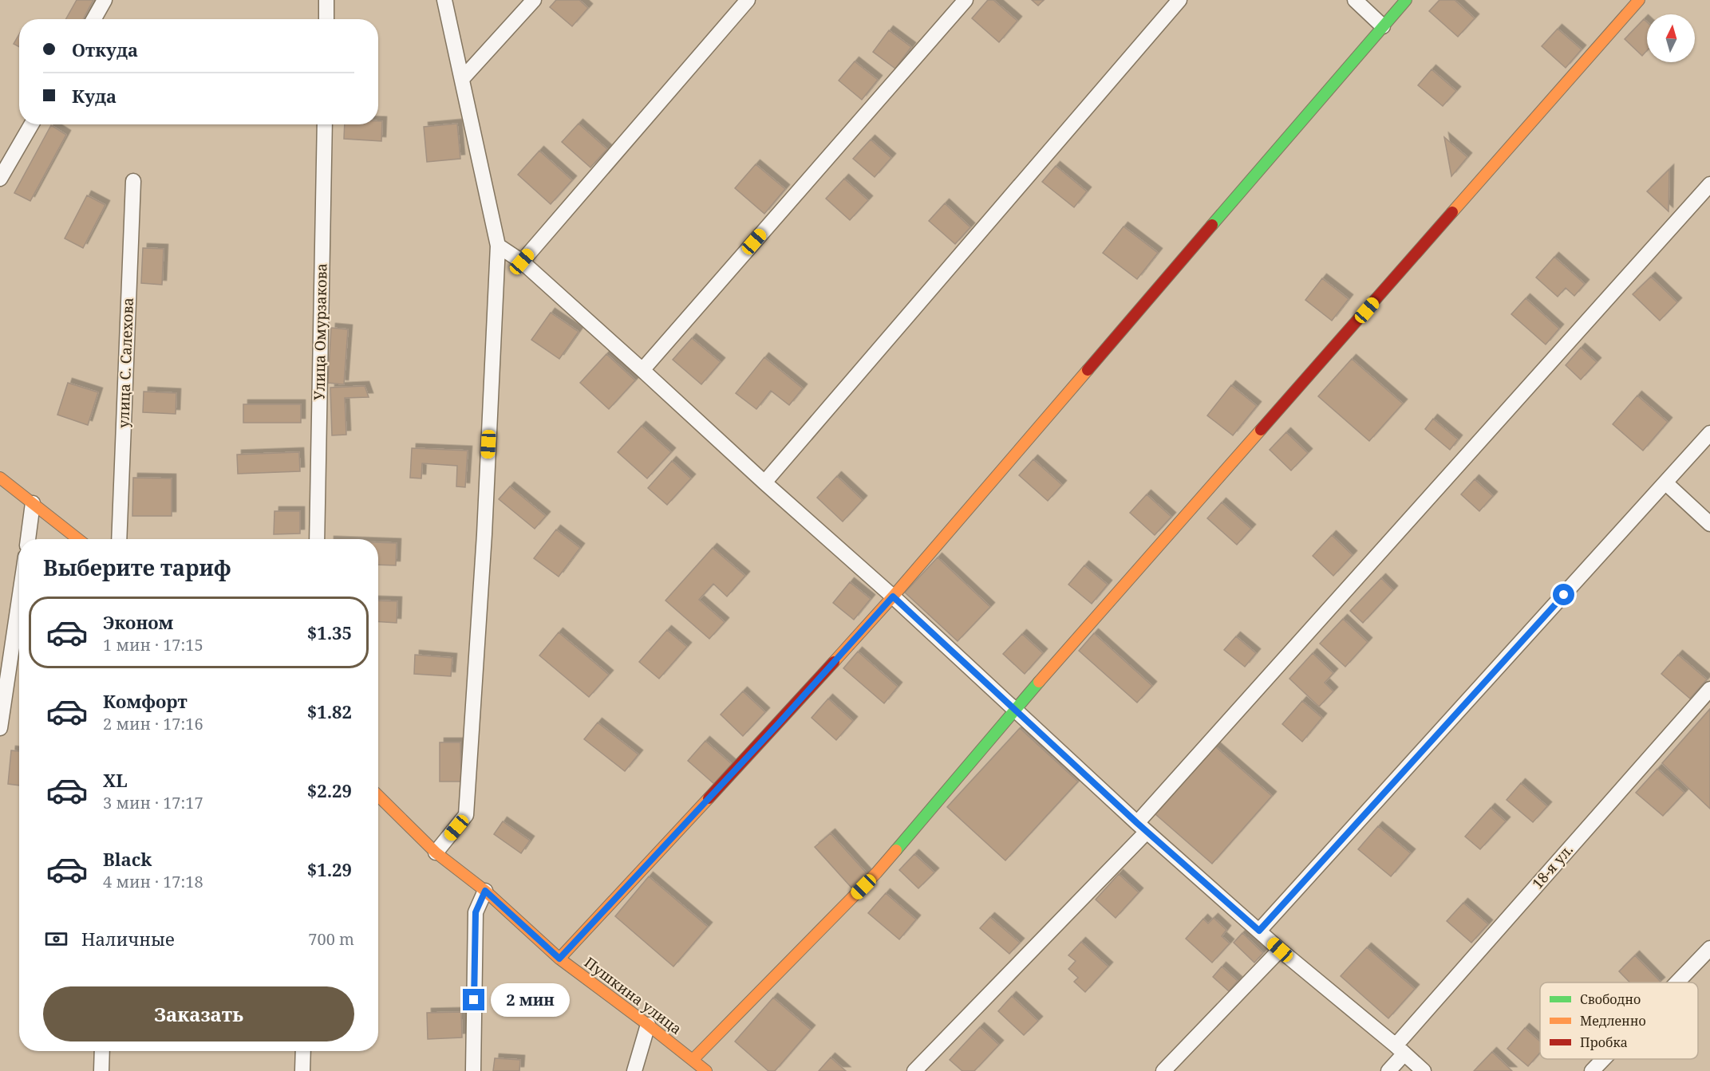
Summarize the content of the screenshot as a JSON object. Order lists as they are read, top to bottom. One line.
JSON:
{"streets":{"main road":["Пушкина улица"],"street":["Улица Омурзакова","улица С. Салехова","18-я ул."]},"legend":["Свободно","Медленно","Пробка"],"north":"top","page":{"banner":["Откуда","Куда"],"heading":"Выберите тариф","list":[{"name":"Эконом","note":"1 мин · 17:15","value":"$1.35"},{"name":"Комфорт","note":"2 мин · 17:16","value":"$1.82"},{"name":"XL","note":"3 мин · 17:17","value":"$2.29"},{"name":"Black","note":"4 мин · 17:18","value":"$1.29"}],"pay":["Наличные","700 m"],"buttons":"Заказать","bubble":"2 мин"}}
